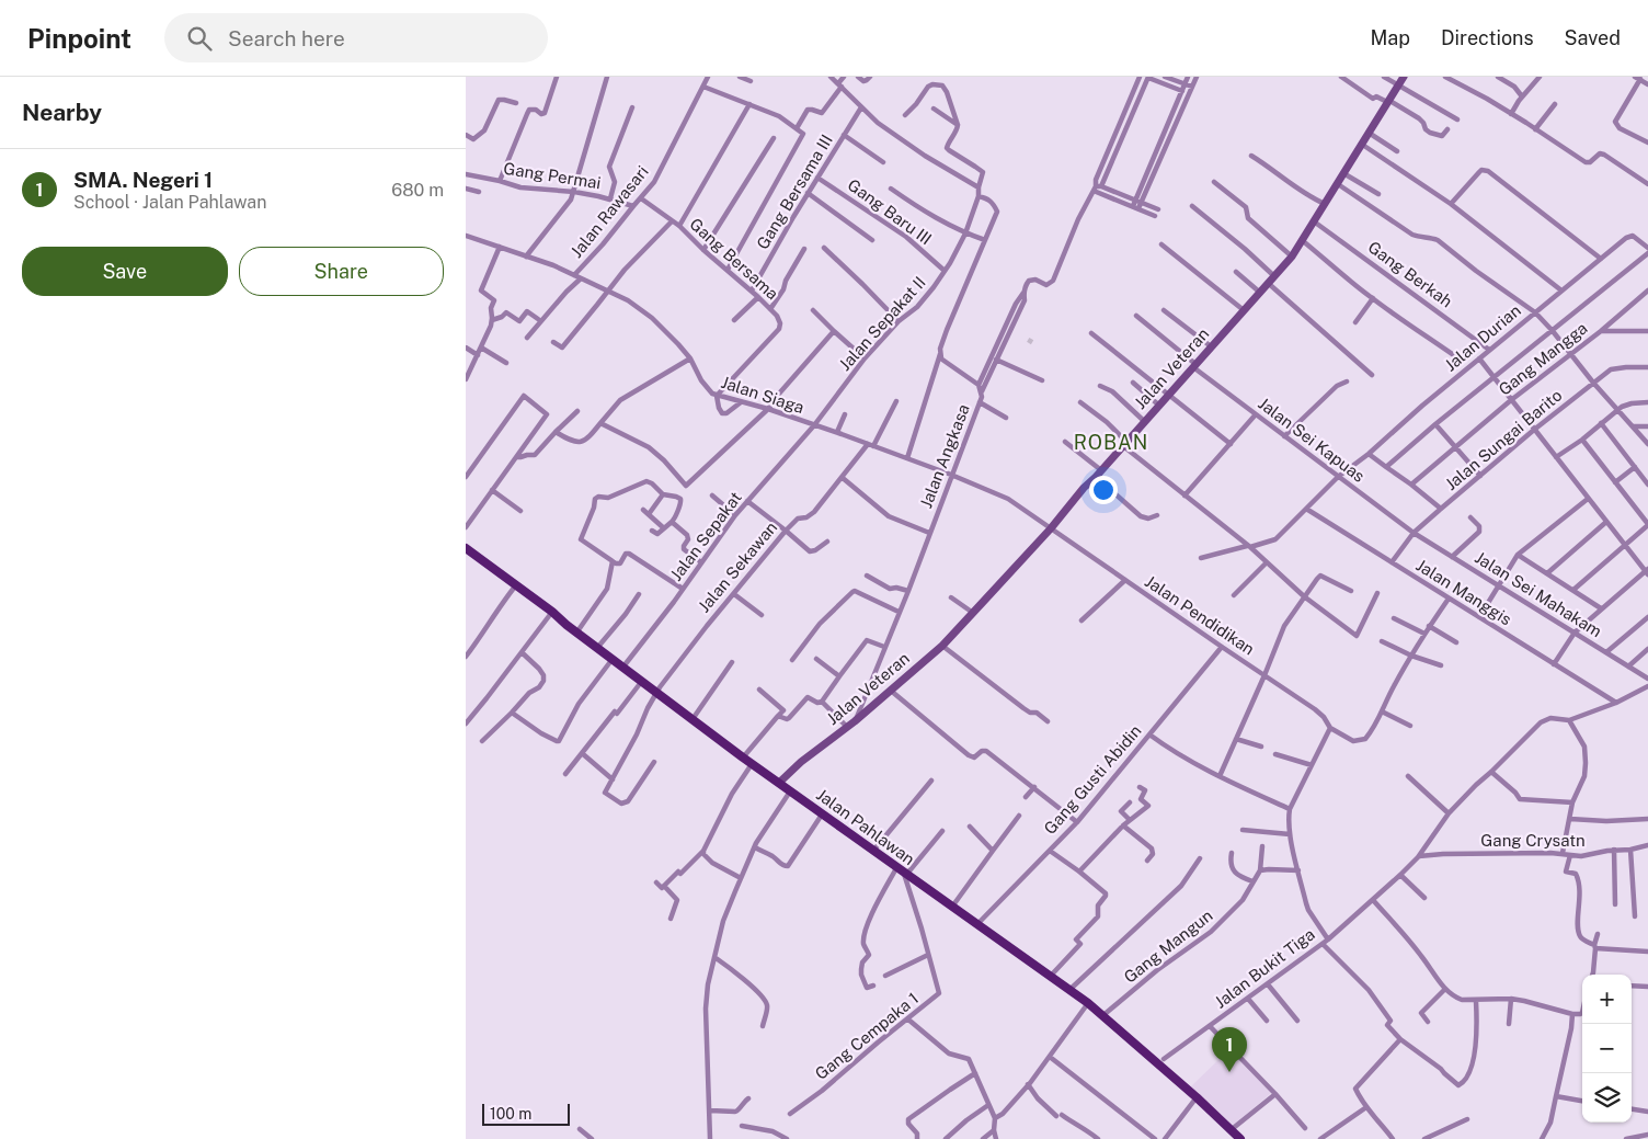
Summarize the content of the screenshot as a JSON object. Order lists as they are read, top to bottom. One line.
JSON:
{"streets":{"main road":["Jalan Pahlawan"],"street":["Gang Permai","Gang Bersama III","Jalan Rawasari","Gang Baru III","Gang Bersama","Gang Berkah","Jalan Sepakat II","Jalan Durian","Gang Mangga","Jalan Veteran","Jalan Siaga","Jalan Sei Kapuas","Jalan Sungai Barito","Jalan Angkasa","Jalan Sepakat","Jalan Sekawan","Jalan Manggis","Jalan Sei Mahakam","Jalan Pendidikan","Gang Gusti Abidin","Gang Crysatn","Gang Mangun","Jalan Bukit Tiga","Gang Cempaka 1"]},"crossings":[["Gang Permai","Jalan Rawasari"],["Gang Bersama III","Gang Baru III"],["Gang Bersama III","Gang Bersama"],["Jalan Rawasari","Gang Bersama"],["Jalan Rawasari","Jalan Siaga"],["Gang Baru III","Jalan Sepakat II"],["Gang Bersama","Jalan Siaga"],["Gang Berkah","Jalan Durian"],["Gang Berkah","Jalan Veteran"],["Jalan Sepakat II","Jalan Siaga"],["Jalan Sepakat II","Jalan Sepakat"],["Jalan Durian","Jalan Sei Kapuas"],["Jalan Veteran","Jalan Siaga"],["Jalan Veteran","Jalan Sei Kapuas"],["Jalan Veteran","Jalan Angkasa"],["Jalan Veteran","Jalan Pendidikan"],["Jalan Veteran","Jalan Pahlawan"],["Jalan Siaga","Jalan Angkasa"],["Jalan Siaga","Jalan Sepakat"],["Jalan Siaga","Jalan Sekawan"],["Jalan Siaga","Jalan Pendidikan"],["Jalan Sei Kapuas","Jalan Sungai Barito"],["Jalan Sei Kapuas","Jalan Sei Mahakam"],["Jalan Sungai Barito","Jalan Manggis"],["Jalan Sungai Barito","Jalan Sei Mahakam"],["Jalan Sepakat","Jalan Pahlawan"],["Jalan Sekawan","Jalan Pahlawan"],["Jalan Pendidikan","Gang Gusti Abidin"],["Jalan Pendidikan","Jalan Bukit Tiga"],["Gang Gusti Abidin","Jalan Pahlawan"],["Jalan Pahlawan","Gang Mangun"],["Jalan Pahlawan","Jalan Bukit Tiga"],["Jalan Pahlawan","Gang Cempaka 1"]],"districts":["ROBAN"],"scale_bar":"100 m","page":{"header":"Pinpoint","search":"Search here","nav":["Map","Directions","Saved"],"heading":"Nearby","list":[{"mark":"1","name":"SMA. Negeri 1","note":"School · Jalan Pahlawan","value":"680 m"}],"buttons":["Save","Share"],"map_buttons":["+","−"],"pins":"1","scale":"100 m"}}
